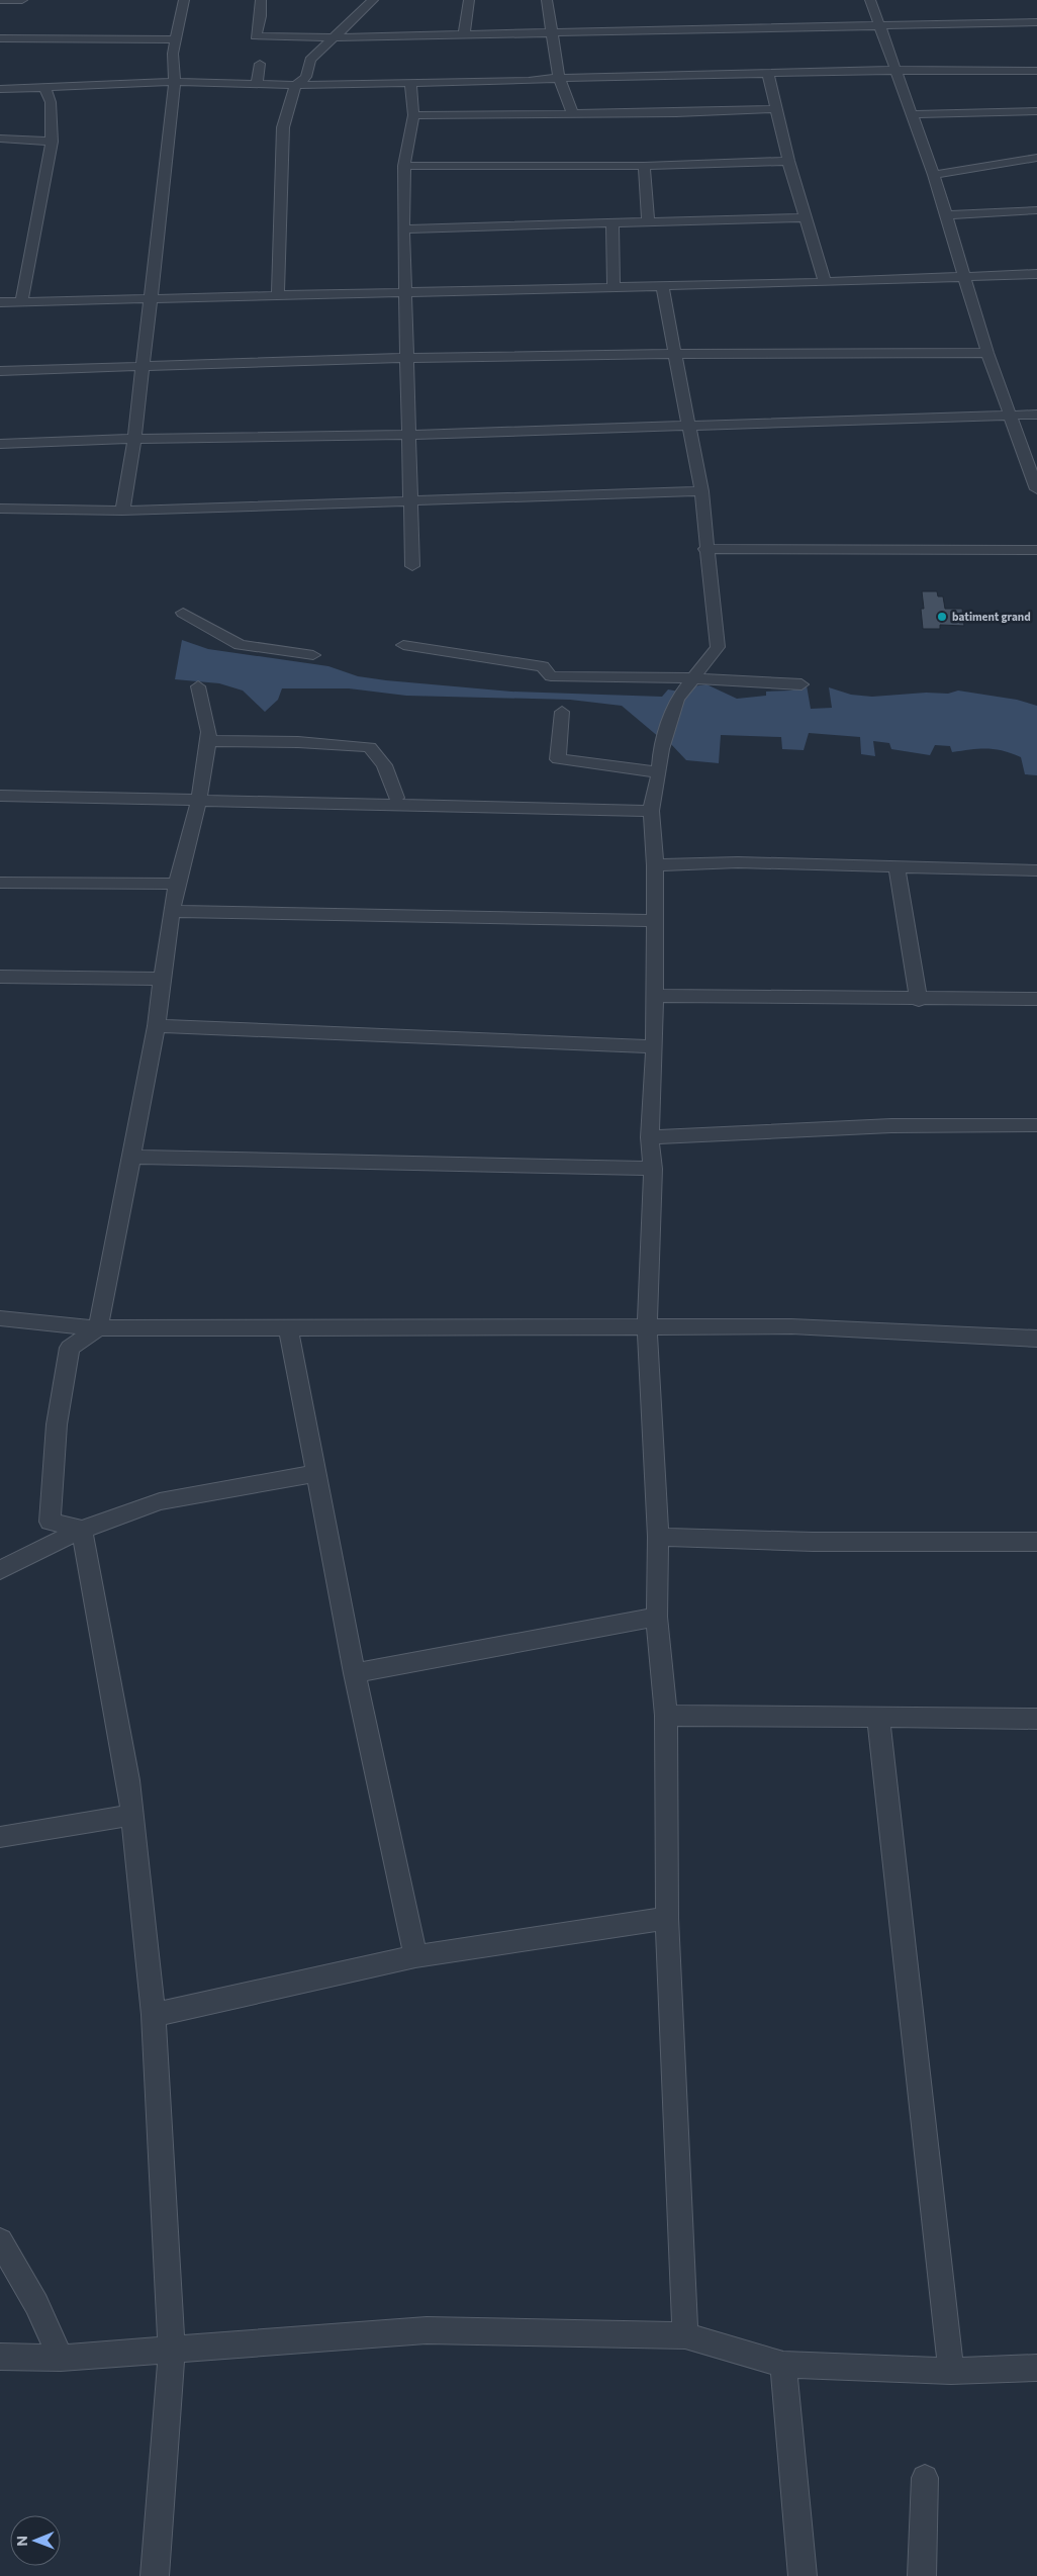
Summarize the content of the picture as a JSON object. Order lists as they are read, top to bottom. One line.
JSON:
{"places":["batiment grand"],"north":"left"}
